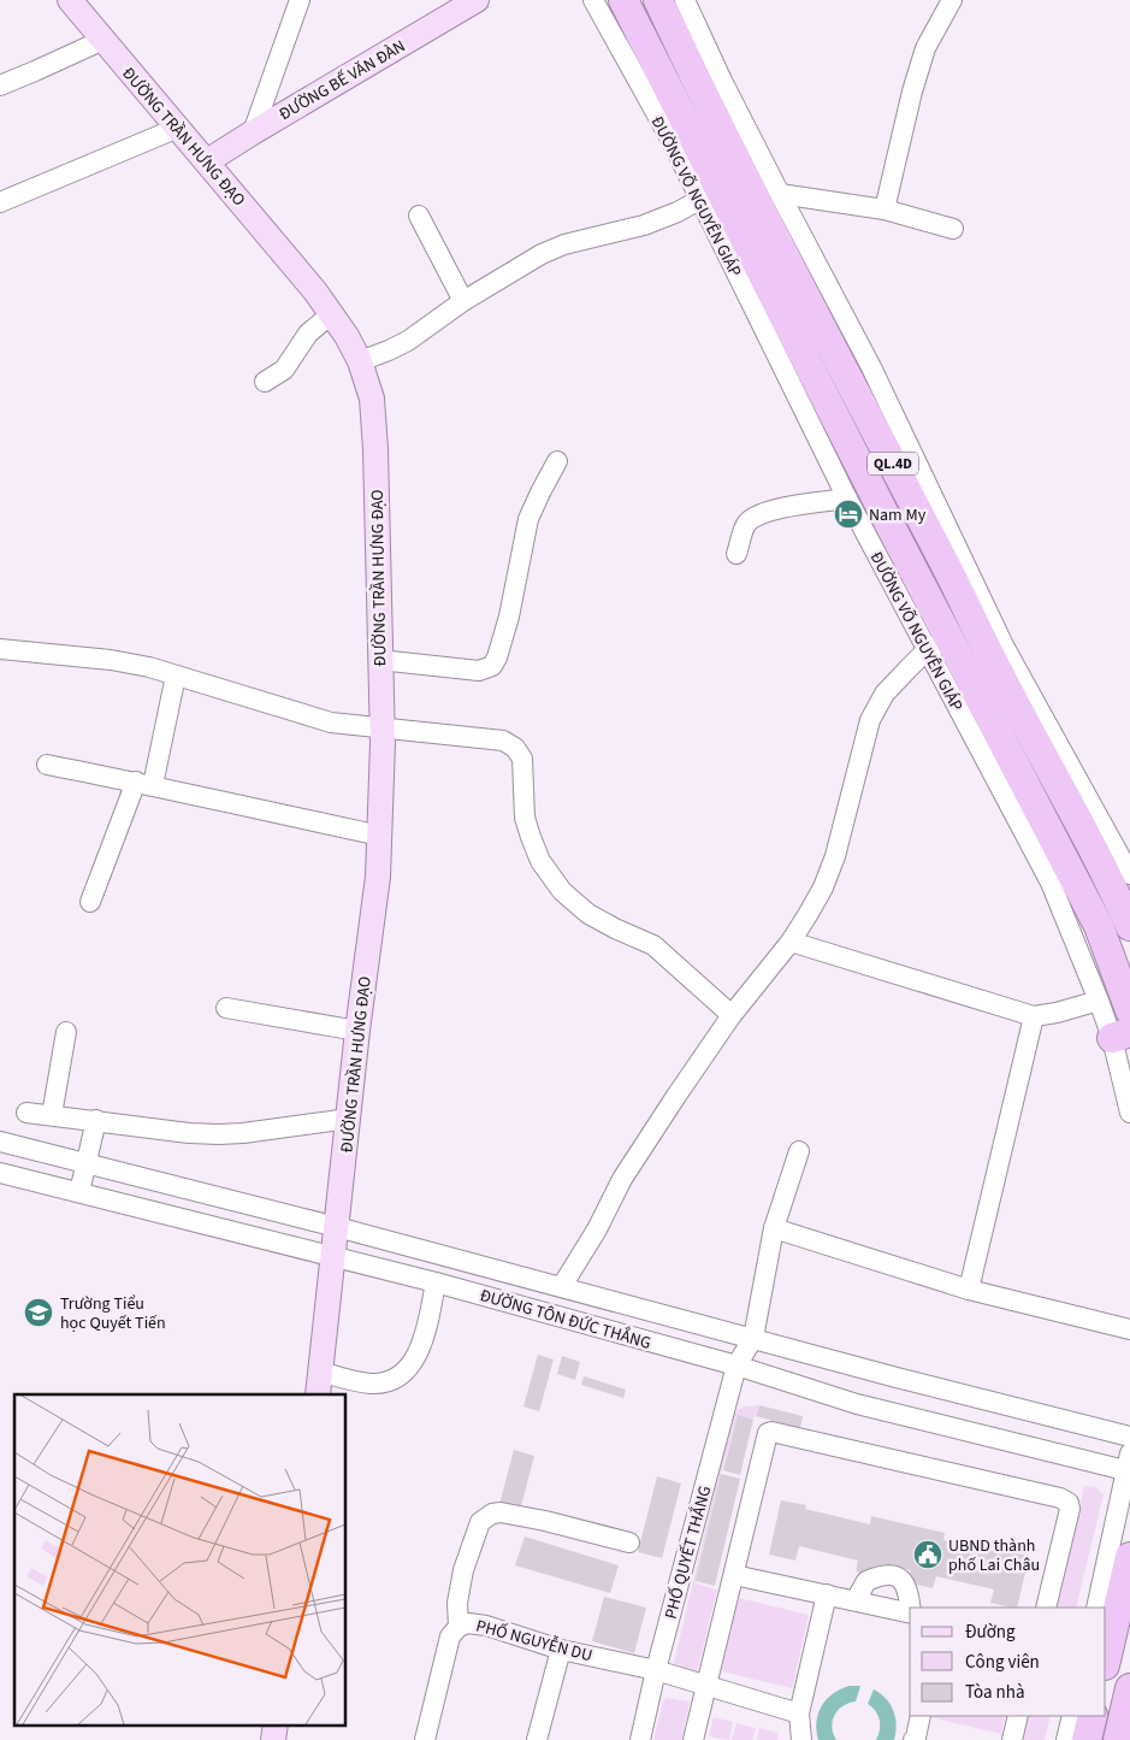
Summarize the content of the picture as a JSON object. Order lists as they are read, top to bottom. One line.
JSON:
{"streets":{"highway":["ĐƯỜNG VÕ NGUYÊN GIÁP","QL.4D"],"main road":["ĐƯỜNG BẾ VĂN ĐÀN","ĐƯỜNG TRẦN HƯNG ĐẠO"],"street":["ĐƯỜNG TÔN ĐỨC THẮNG","PHỐ QUYẾT THẮNG","PHỐ NGUYỄN DU"]},"crossings":[["ĐƯỜNG BẾ VĂN ĐÀN","ĐƯỜNG TRẦN HƯNG ĐẠO"],["ĐƯỜNG TRẦN HƯNG ĐẠO","ĐƯỜNG TÔN ĐỨC THẮNG"],["ĐƯỜNG TÔN ĐỨC THẮNG","PHỐ QUYẾT THẮNG"],["PHỐ QUYẾT THẮNG","PHỐ NGUYỄN DU"]],"places":{"hotel":["Nam My"],"school or university":["Trường Tiểu học Quyết Tiến"],"public building":["UBND thành phố Lai Châu"]},"legend":["Đường","Công viên","Tòa nhà"]}
